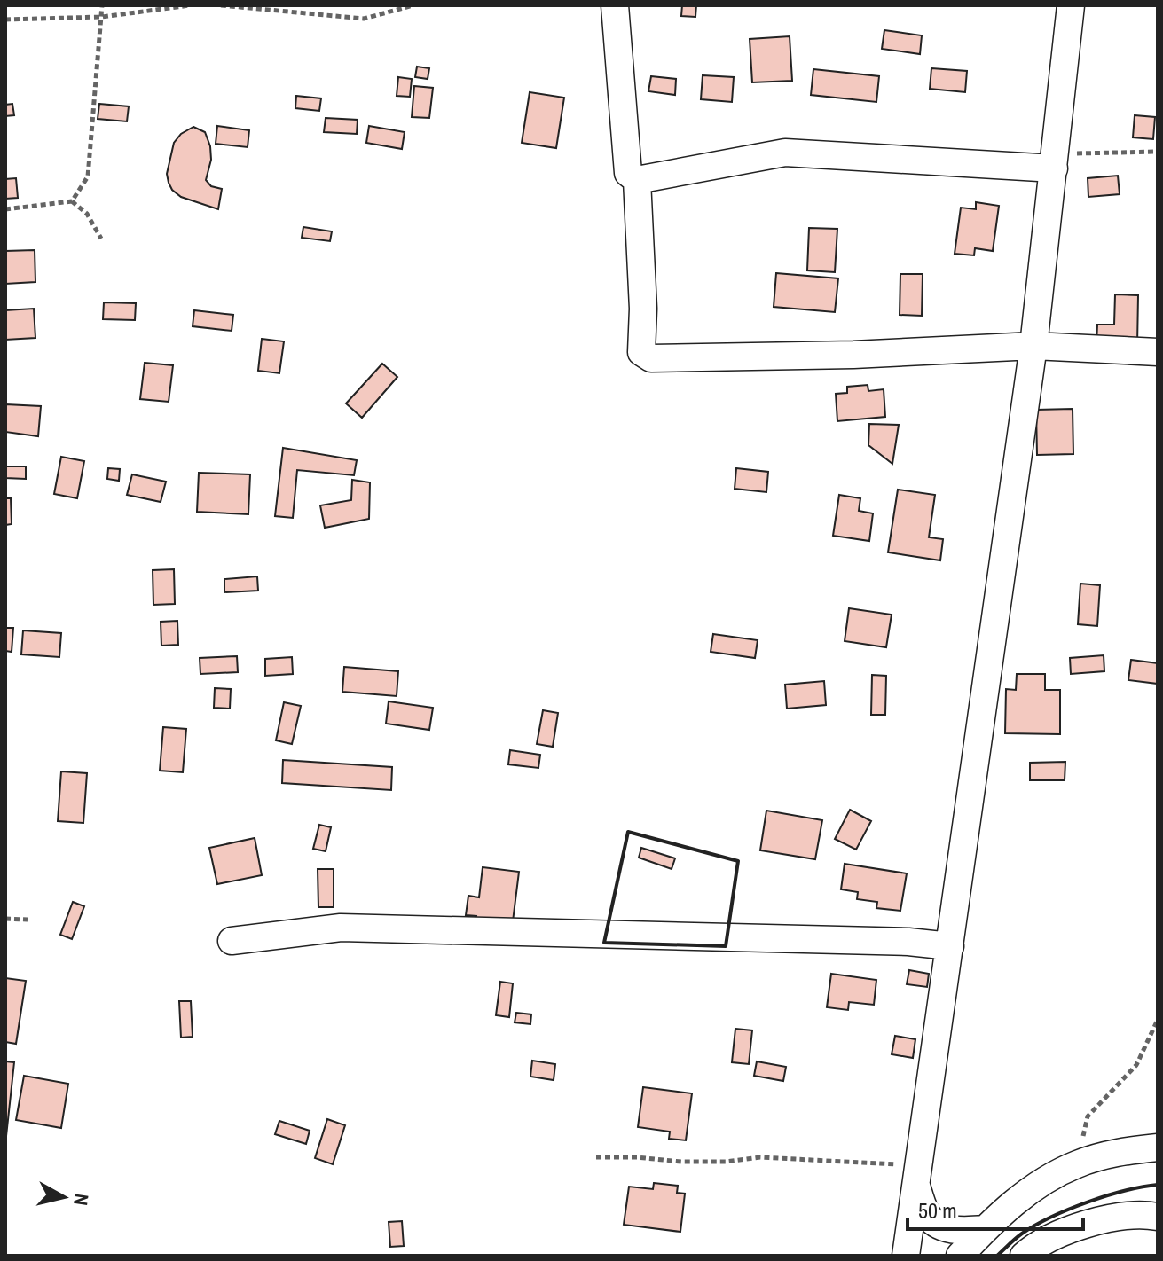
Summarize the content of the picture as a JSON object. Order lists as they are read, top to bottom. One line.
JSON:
{"scale_bar":"50 m","north":"right"}
